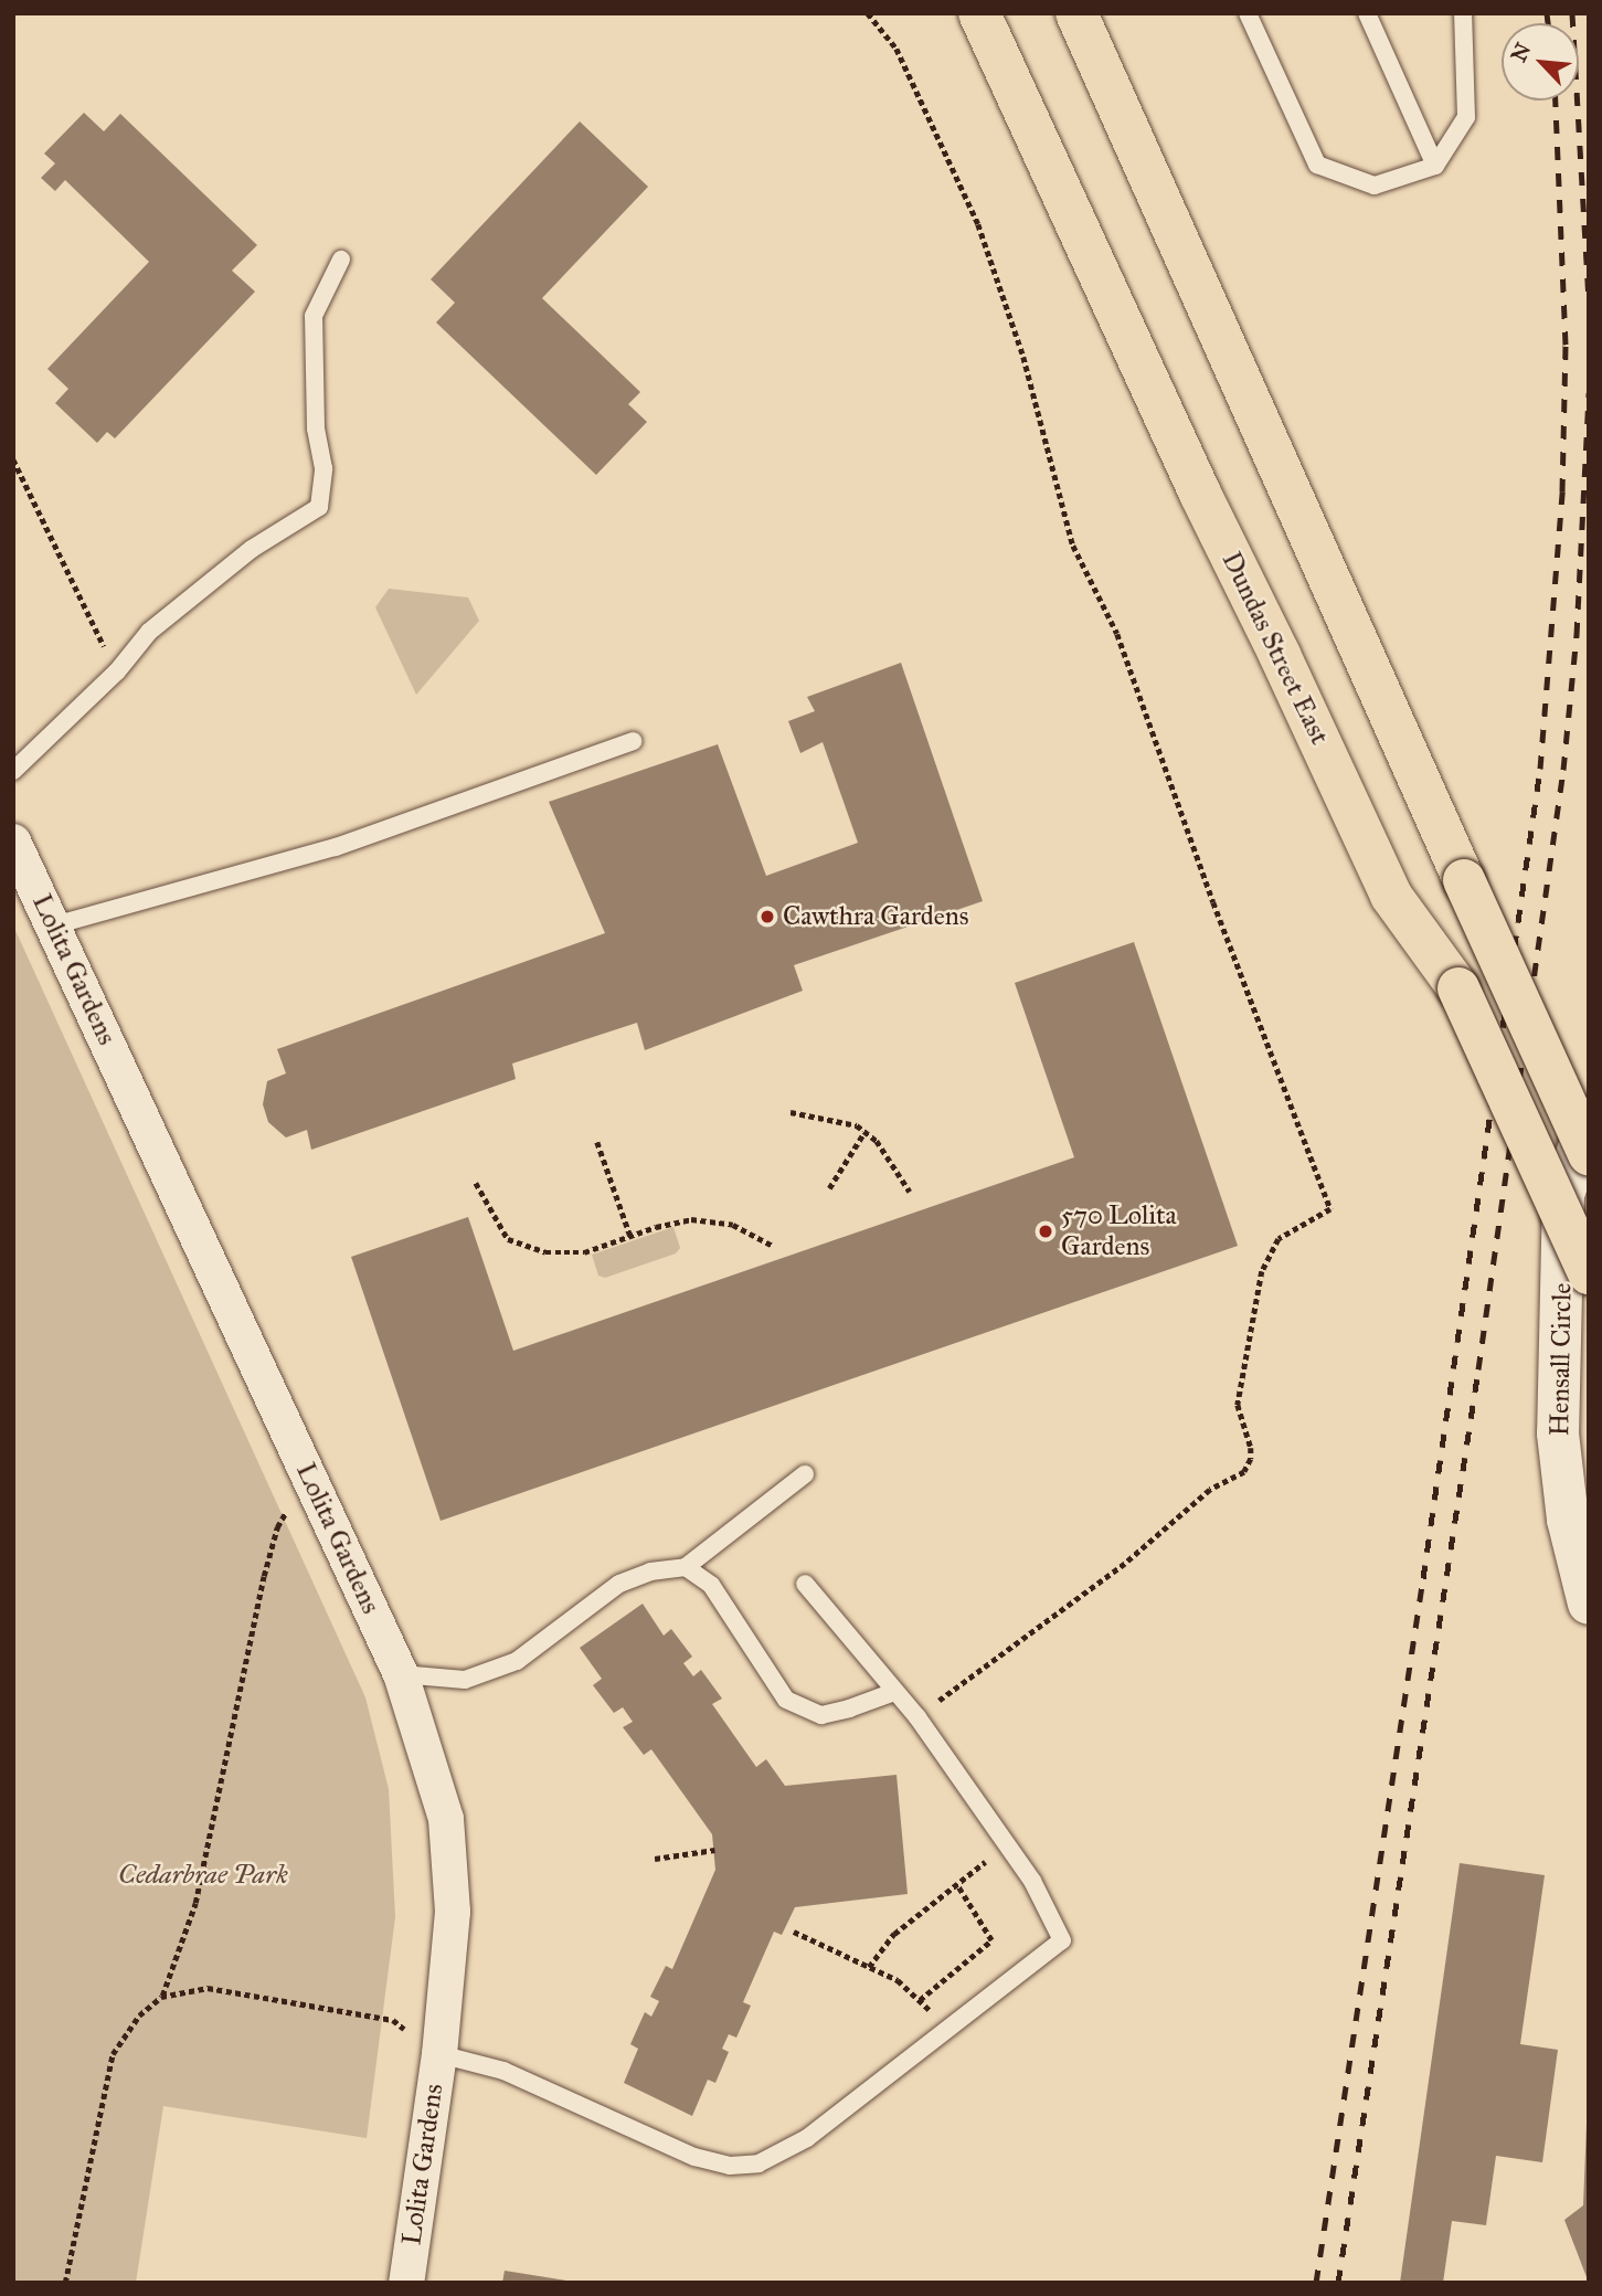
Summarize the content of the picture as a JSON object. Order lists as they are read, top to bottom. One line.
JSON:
{"streets":{"main road":["Dundas Street East"],"street":["Lolita Gardens","Hensall Circle"]},"parks":["Cedarbrae Park"],"places":["Cawthra Gardens","570 Lolita Gardens"],"north":"top left"}
